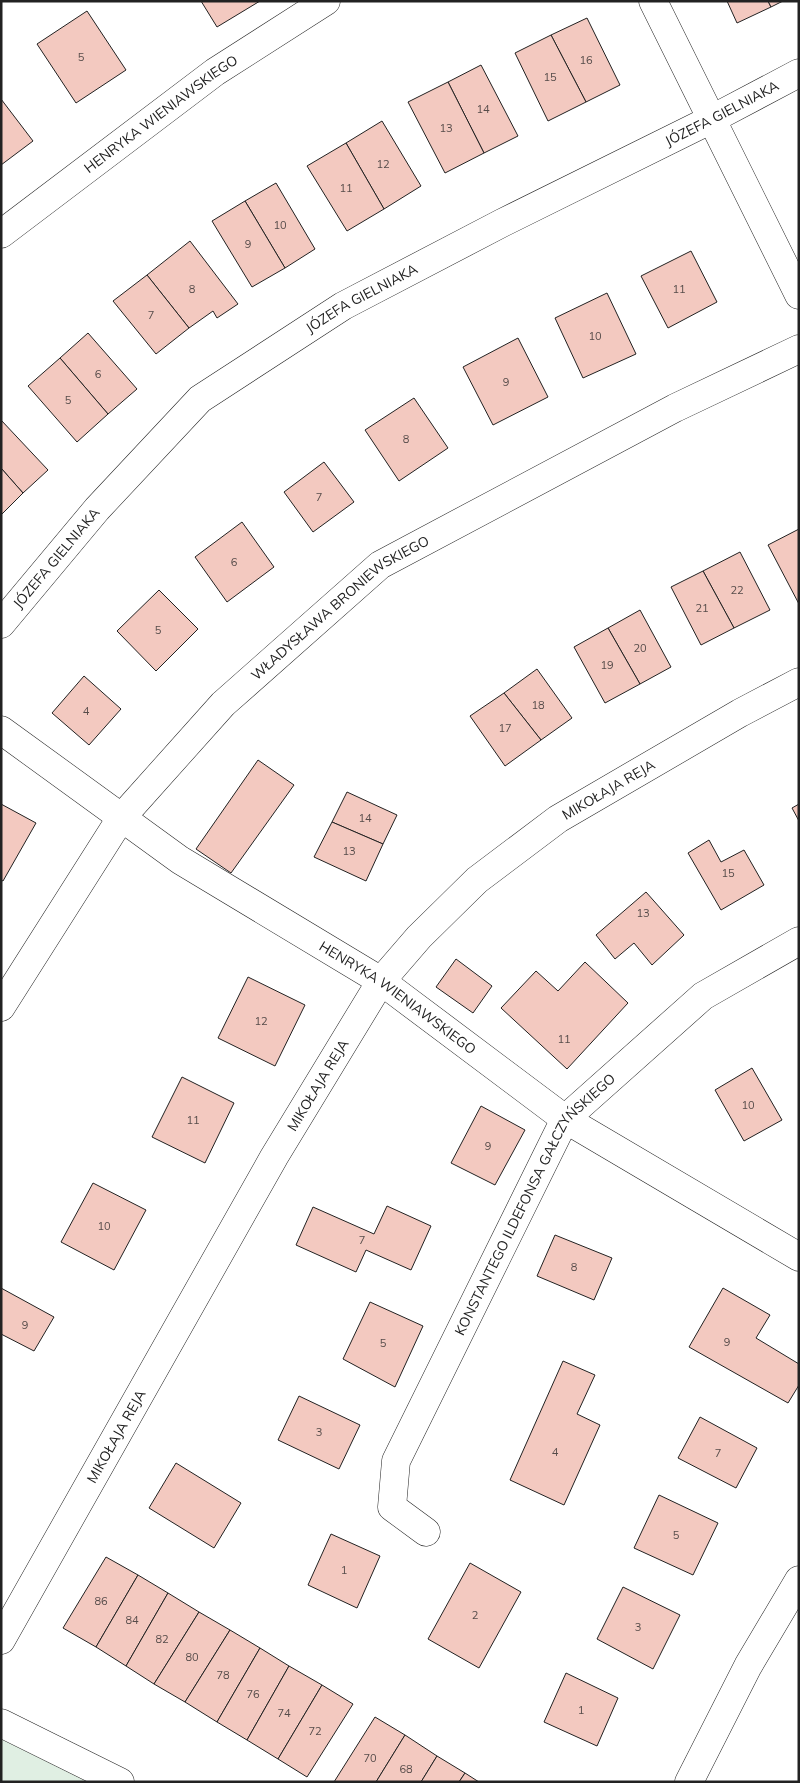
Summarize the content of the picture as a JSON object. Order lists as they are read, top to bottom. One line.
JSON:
{"streets":{"street":["JÓZEFA GIELNIAKA","HENRYKA WIENIAWSKIEGO","WŁADYSŁAWA BRONIEWSKIEGO","MIKOŁAJA REJA","KONSTANTEGO ILDEFONSA GAŁCZYŃSKIEGO"]},"crossings":[["HENRYKA WIENIAWSKIEGO","WŁADYSŁAWA BRONIEWSKIEGO"],["HENRYKA WIENIAWSKIEGO","MIKOŁAJA REJA"],["HENRYKA WIENIAWSKIEGO","KONSTANTEGO ILDEFONSA GAŁCZYŃSKIEGO"]],"house_numbers":["5","16","15","14","13","12","11","10","9","8","11","7","10","6","9","5","8","7","6","22","21","5","20","19","18","4","17","14","13","15","13","12","11","10","11","9","10","7","8","9","9","5","3","4","7","5","1","86","2","84","3","82","80","78","76","1","74","72","70","68"]}
